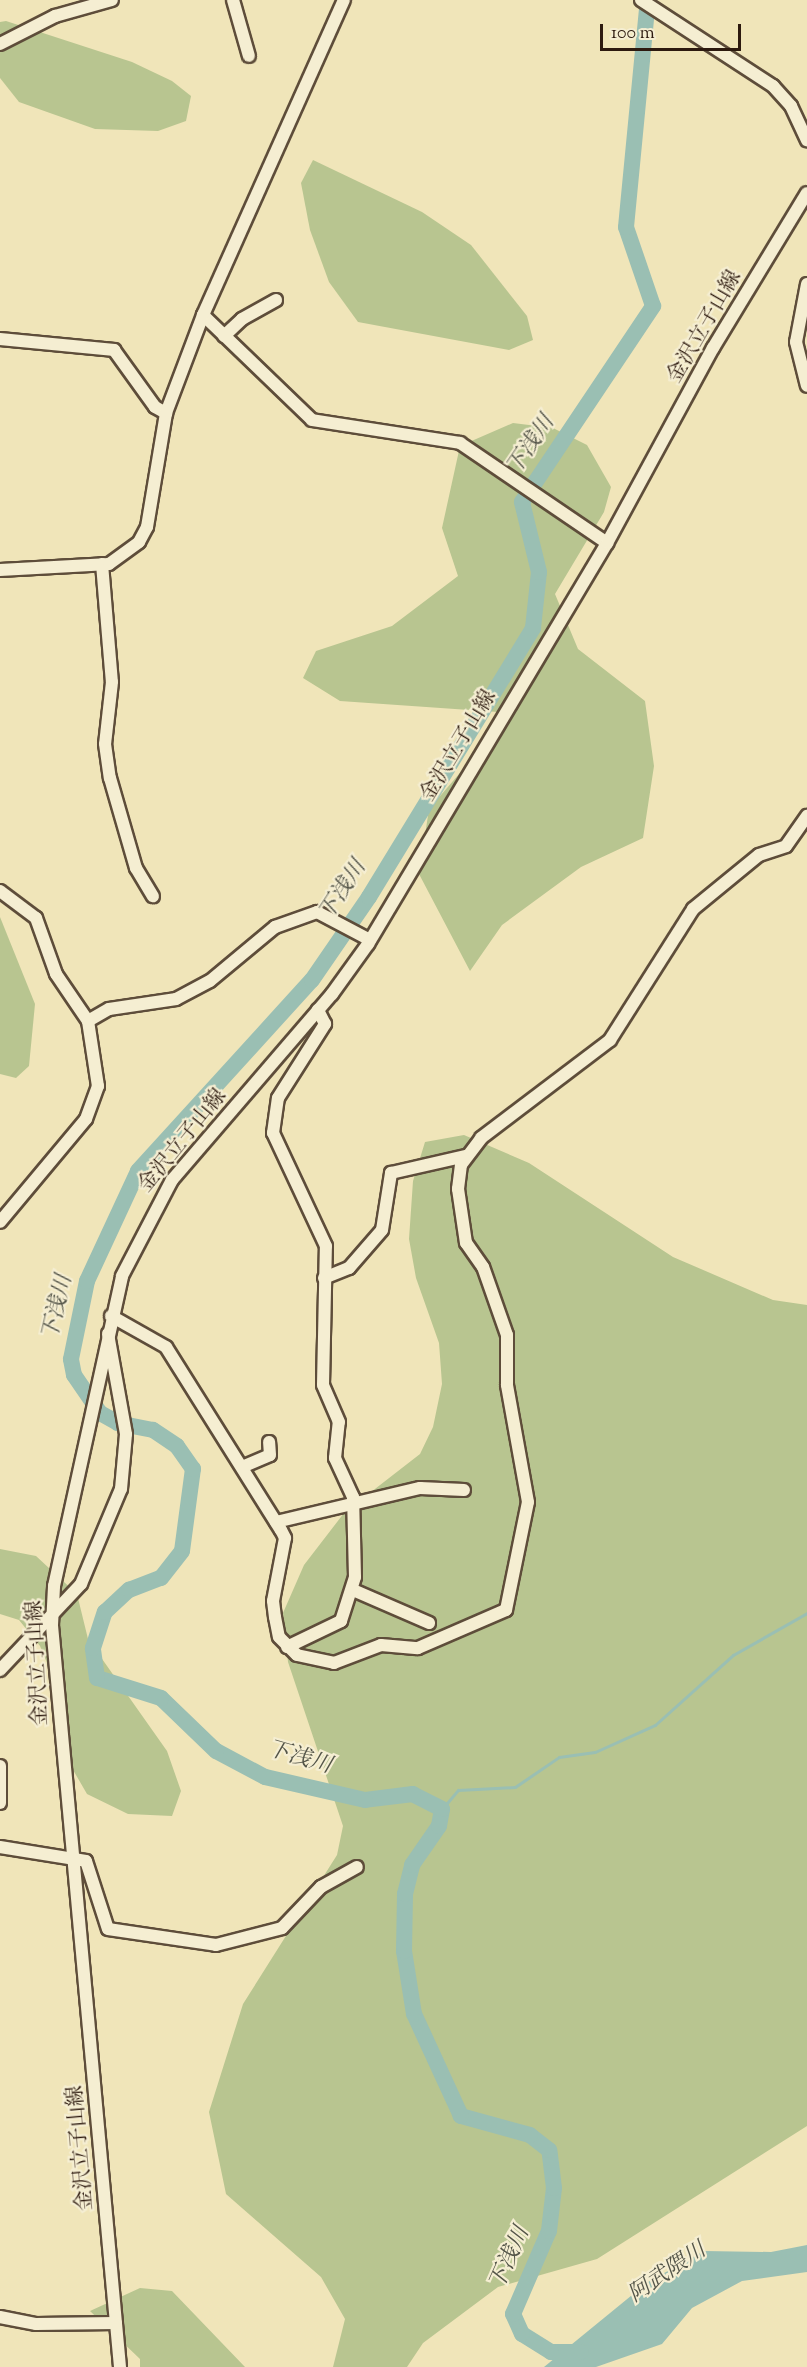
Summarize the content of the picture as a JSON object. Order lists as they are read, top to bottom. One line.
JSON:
{"streets":{"street":["金沢立子山線"]},"water":["下浅川","阿武隈川"],"scale_bar":"100 m"}
